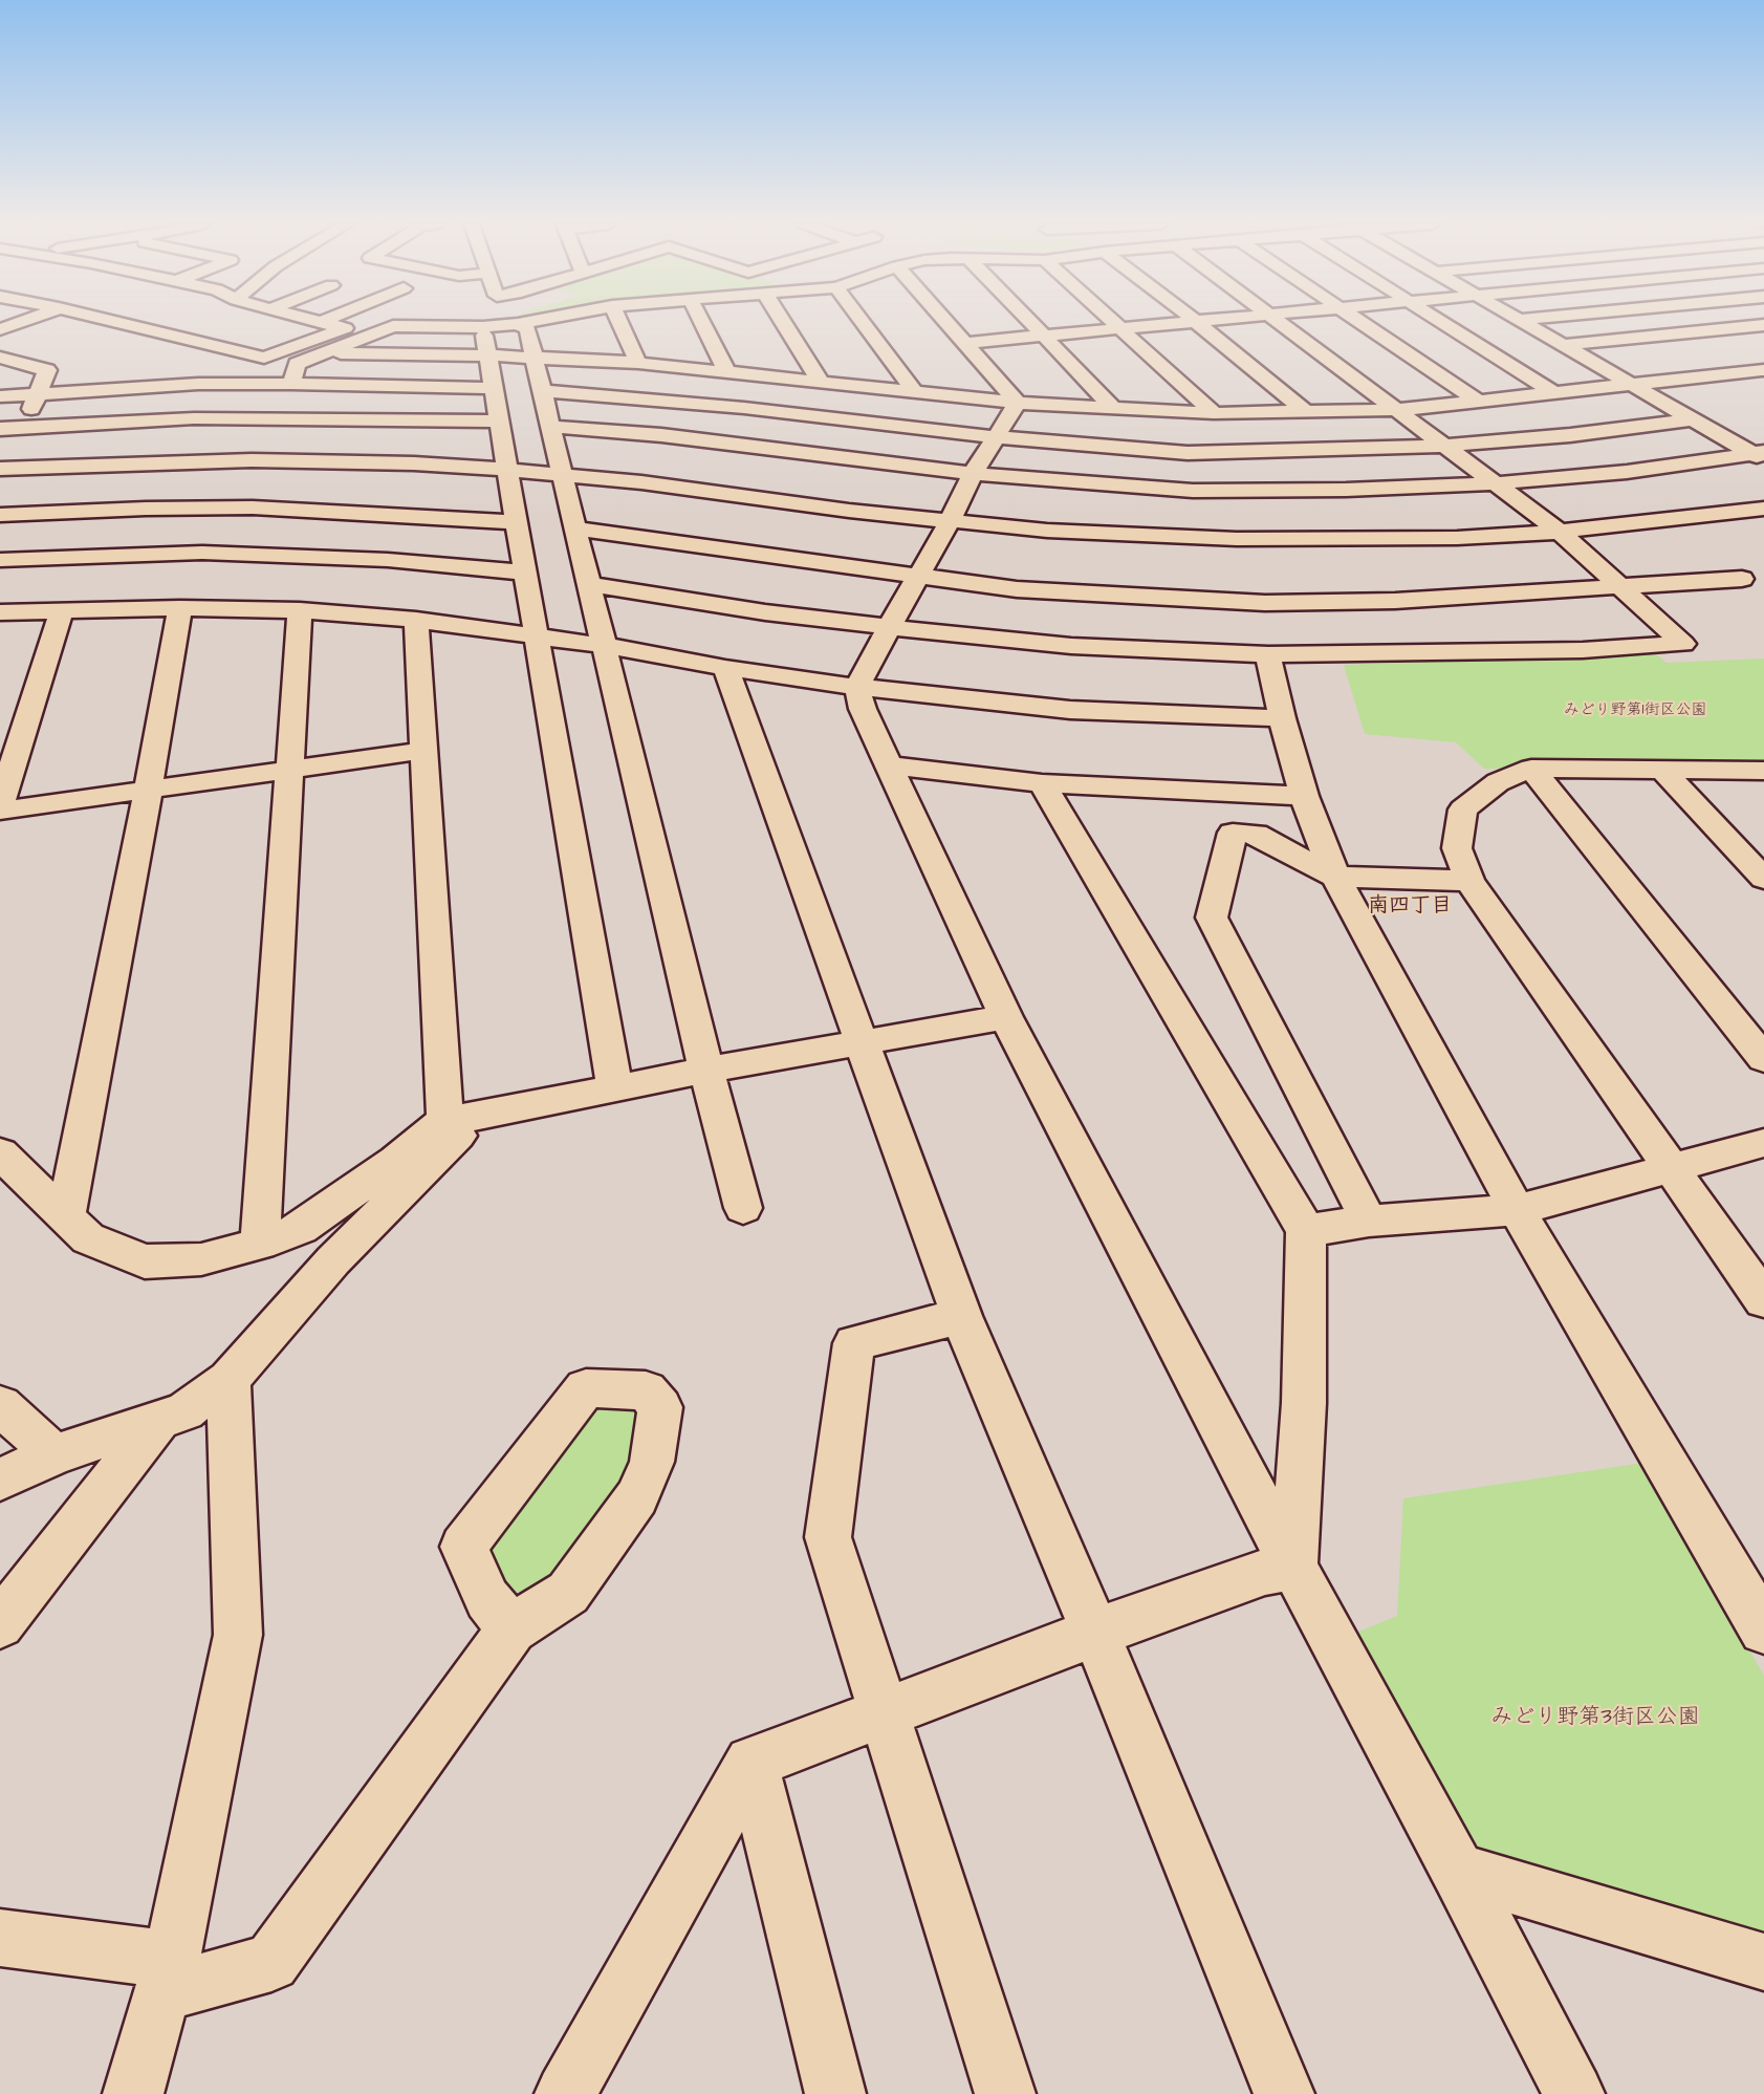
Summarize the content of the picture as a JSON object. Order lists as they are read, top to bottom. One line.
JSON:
{"districts":["南四丁目"],"parks":["みどり野第1街区公園","みどり野第3街区公園"]}
